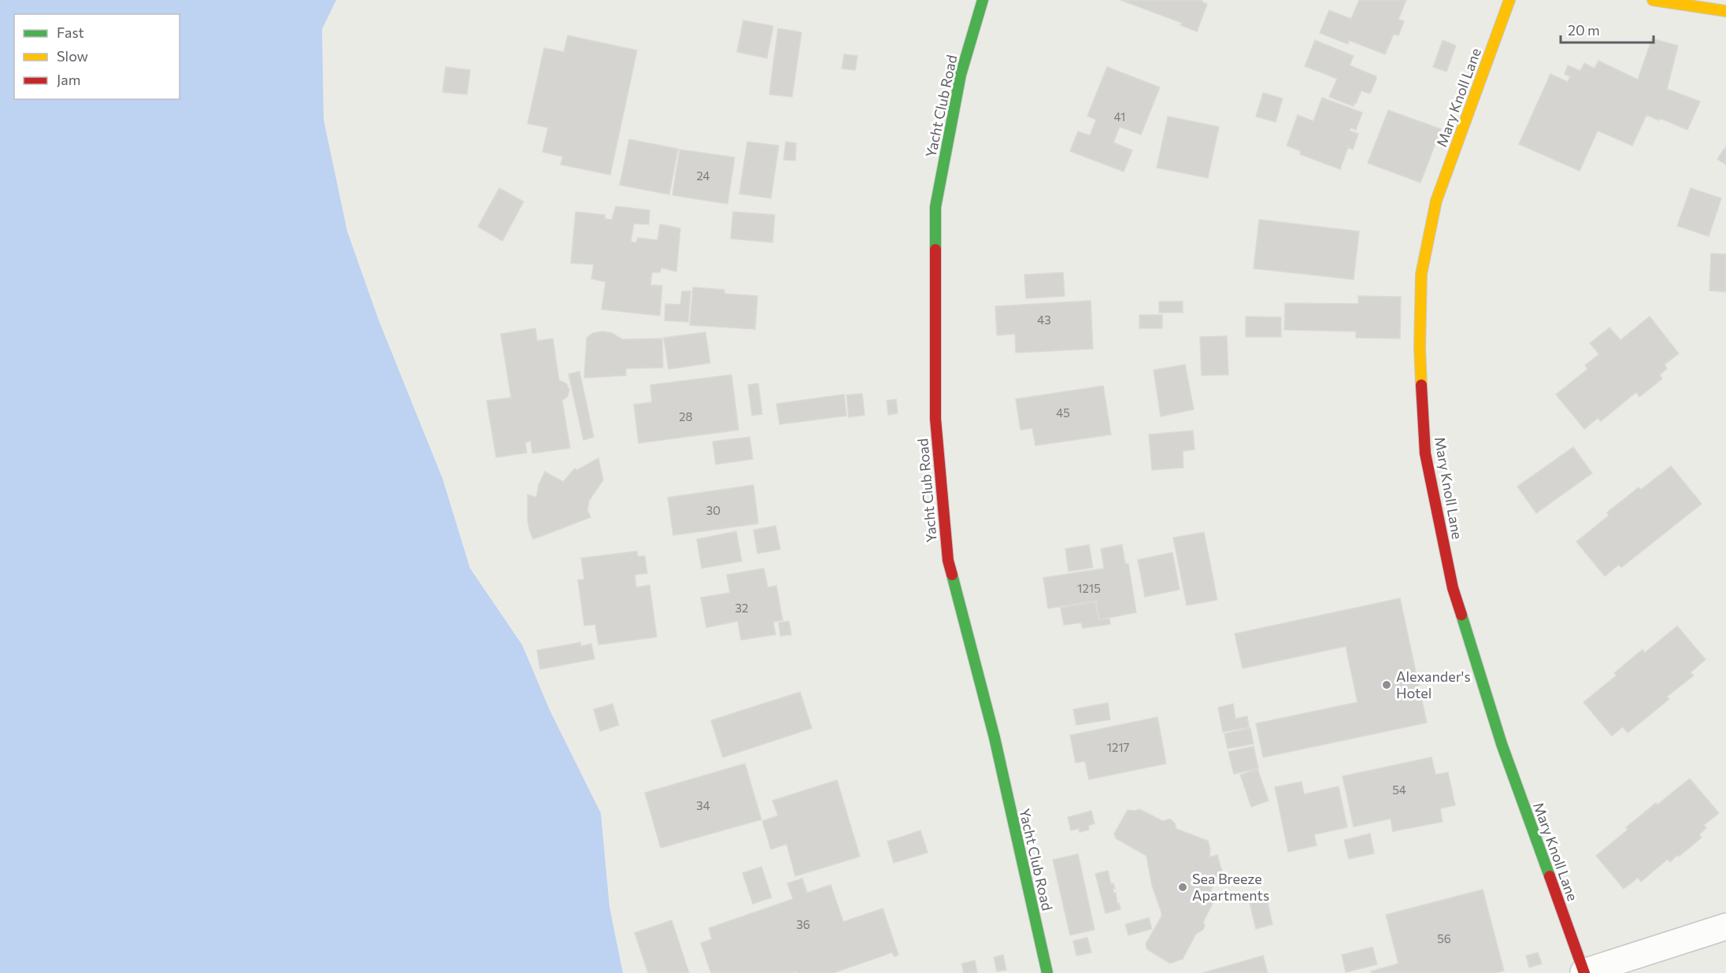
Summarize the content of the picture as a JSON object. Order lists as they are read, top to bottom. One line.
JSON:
{"streets":{"street":["Mary Knoll Lane","Yacht Club Road"]},"places":["Alexander's Hotel","Sea Breeze Apartments"],"house_numbers":["41","24","43","45","28","30","1215","32","1217","54","34","36","56"],"legend":["Fast","Slow","Jam"],"scale_bar":"20 m"}
